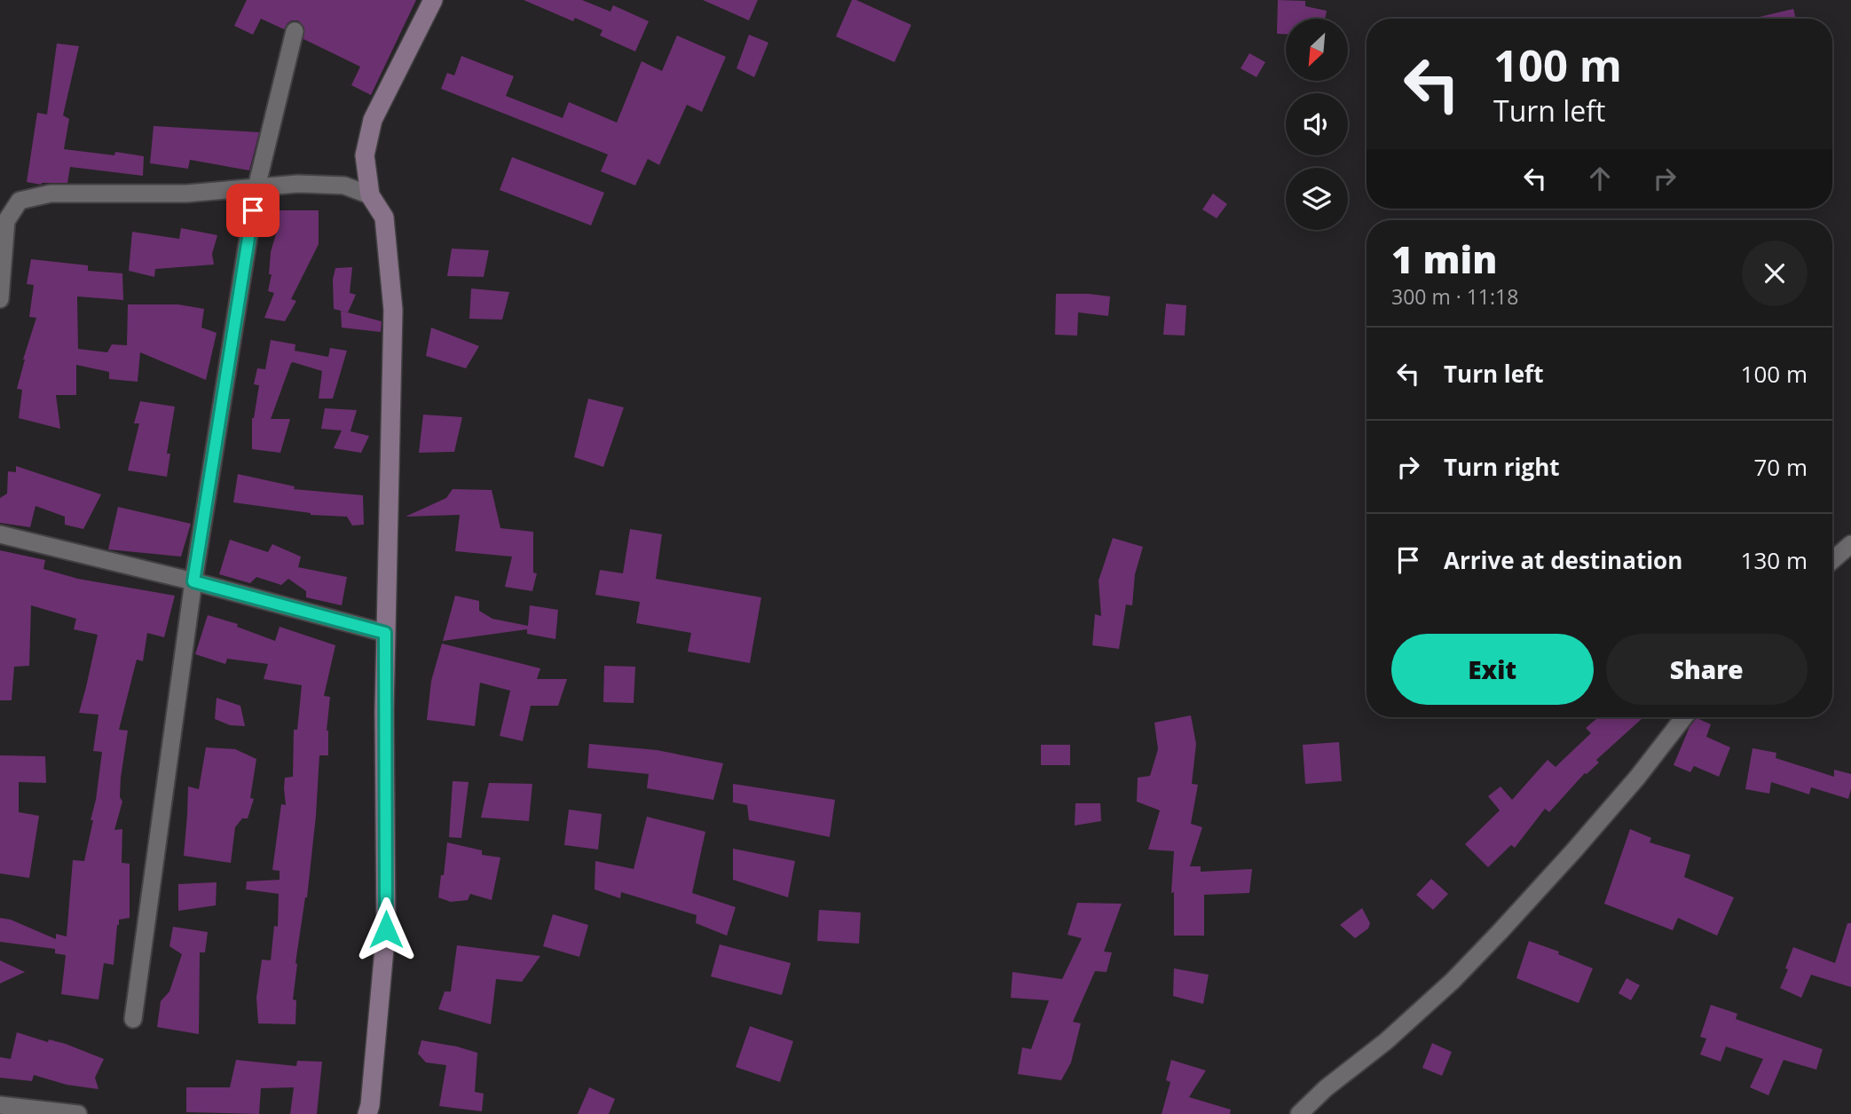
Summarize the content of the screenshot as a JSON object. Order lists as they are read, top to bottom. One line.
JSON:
{"north":"bottom left","page":{"turn":["100 m","Turn left"],"heading":["1 min","300 m · 11:18"],"list":[{"name":"Turn left","value":"100 m"},{"name":"Turn right","value":"70 m"},{"name":"Arrive at destination","value":"130 m"}],"buttons":["Exit","Share"]}}
